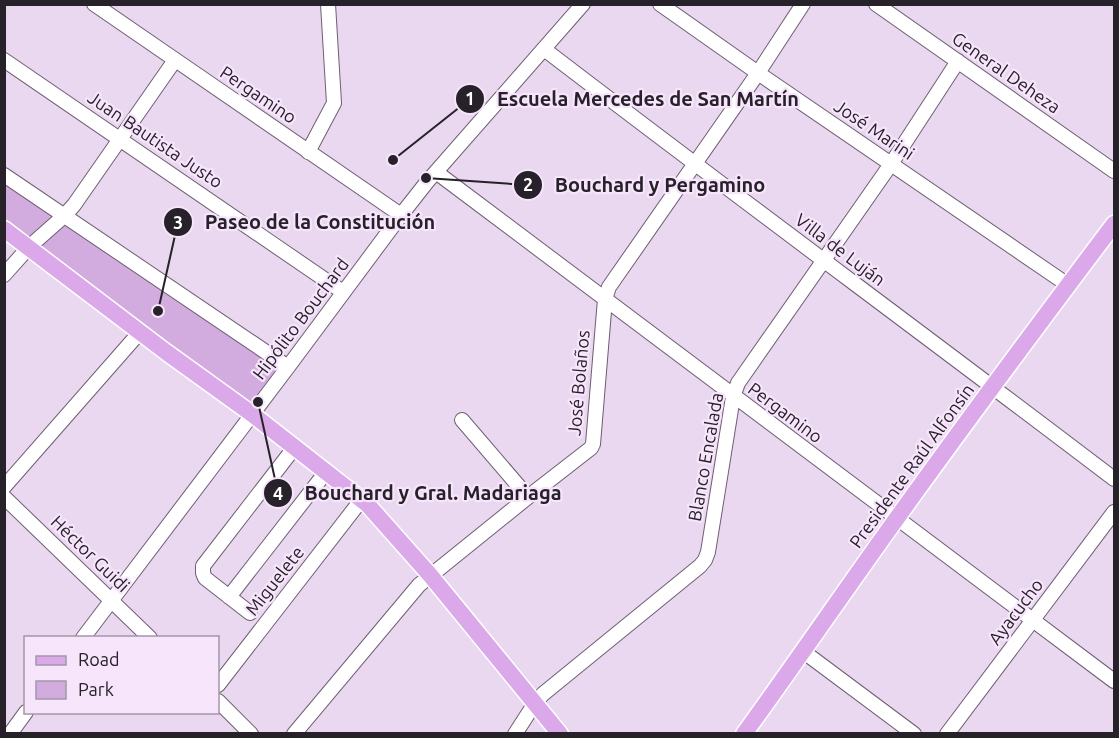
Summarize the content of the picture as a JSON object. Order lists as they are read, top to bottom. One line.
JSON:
{"streets":{"main road":["Presidente Raúl Alfonsín"],"street":["General Deheza","Pergamino","José Marini","Juan Bautista Justo","Villa de Luján","Hipólito Bouchard","José Bolaños","Blanco Encalada","Héctor Guidi","Miguelete","Ayacucho"]},"crossings":[["General Deheza","Blanco Encalada"],["Pergamino","Hipólito Bouchard"],["Pergamino","José Bolaños"],["Pergamino","Blanco Encalada"],["Pergamino","Presidente Raúl Alfonsín"],["Pergamino","Ayacucho"],["José Marini","José Bolaños"],["José Marini","Blanco Encalada"],["José Marini","Presidente Raúl Alfonsín"],["Juan Bautista Justo","Hipólito Bouchard"],["Villa de Luján","Hipólito Bouchard"],["Villa de Luján","José Bolaños"],["Villa de Luján","Blanco Encalada"],["Villa de Luján","Presidente Raúl Alfonsín"],["Hipólito Bouchard","Héctor Guidi"]],"places":["Escuela Mercedes de San Martín","Bouchard y Pergamino","Paseo de la Constitución","Bouchard y Gral. Madariaga"],"legend":["Road","Park"]}
